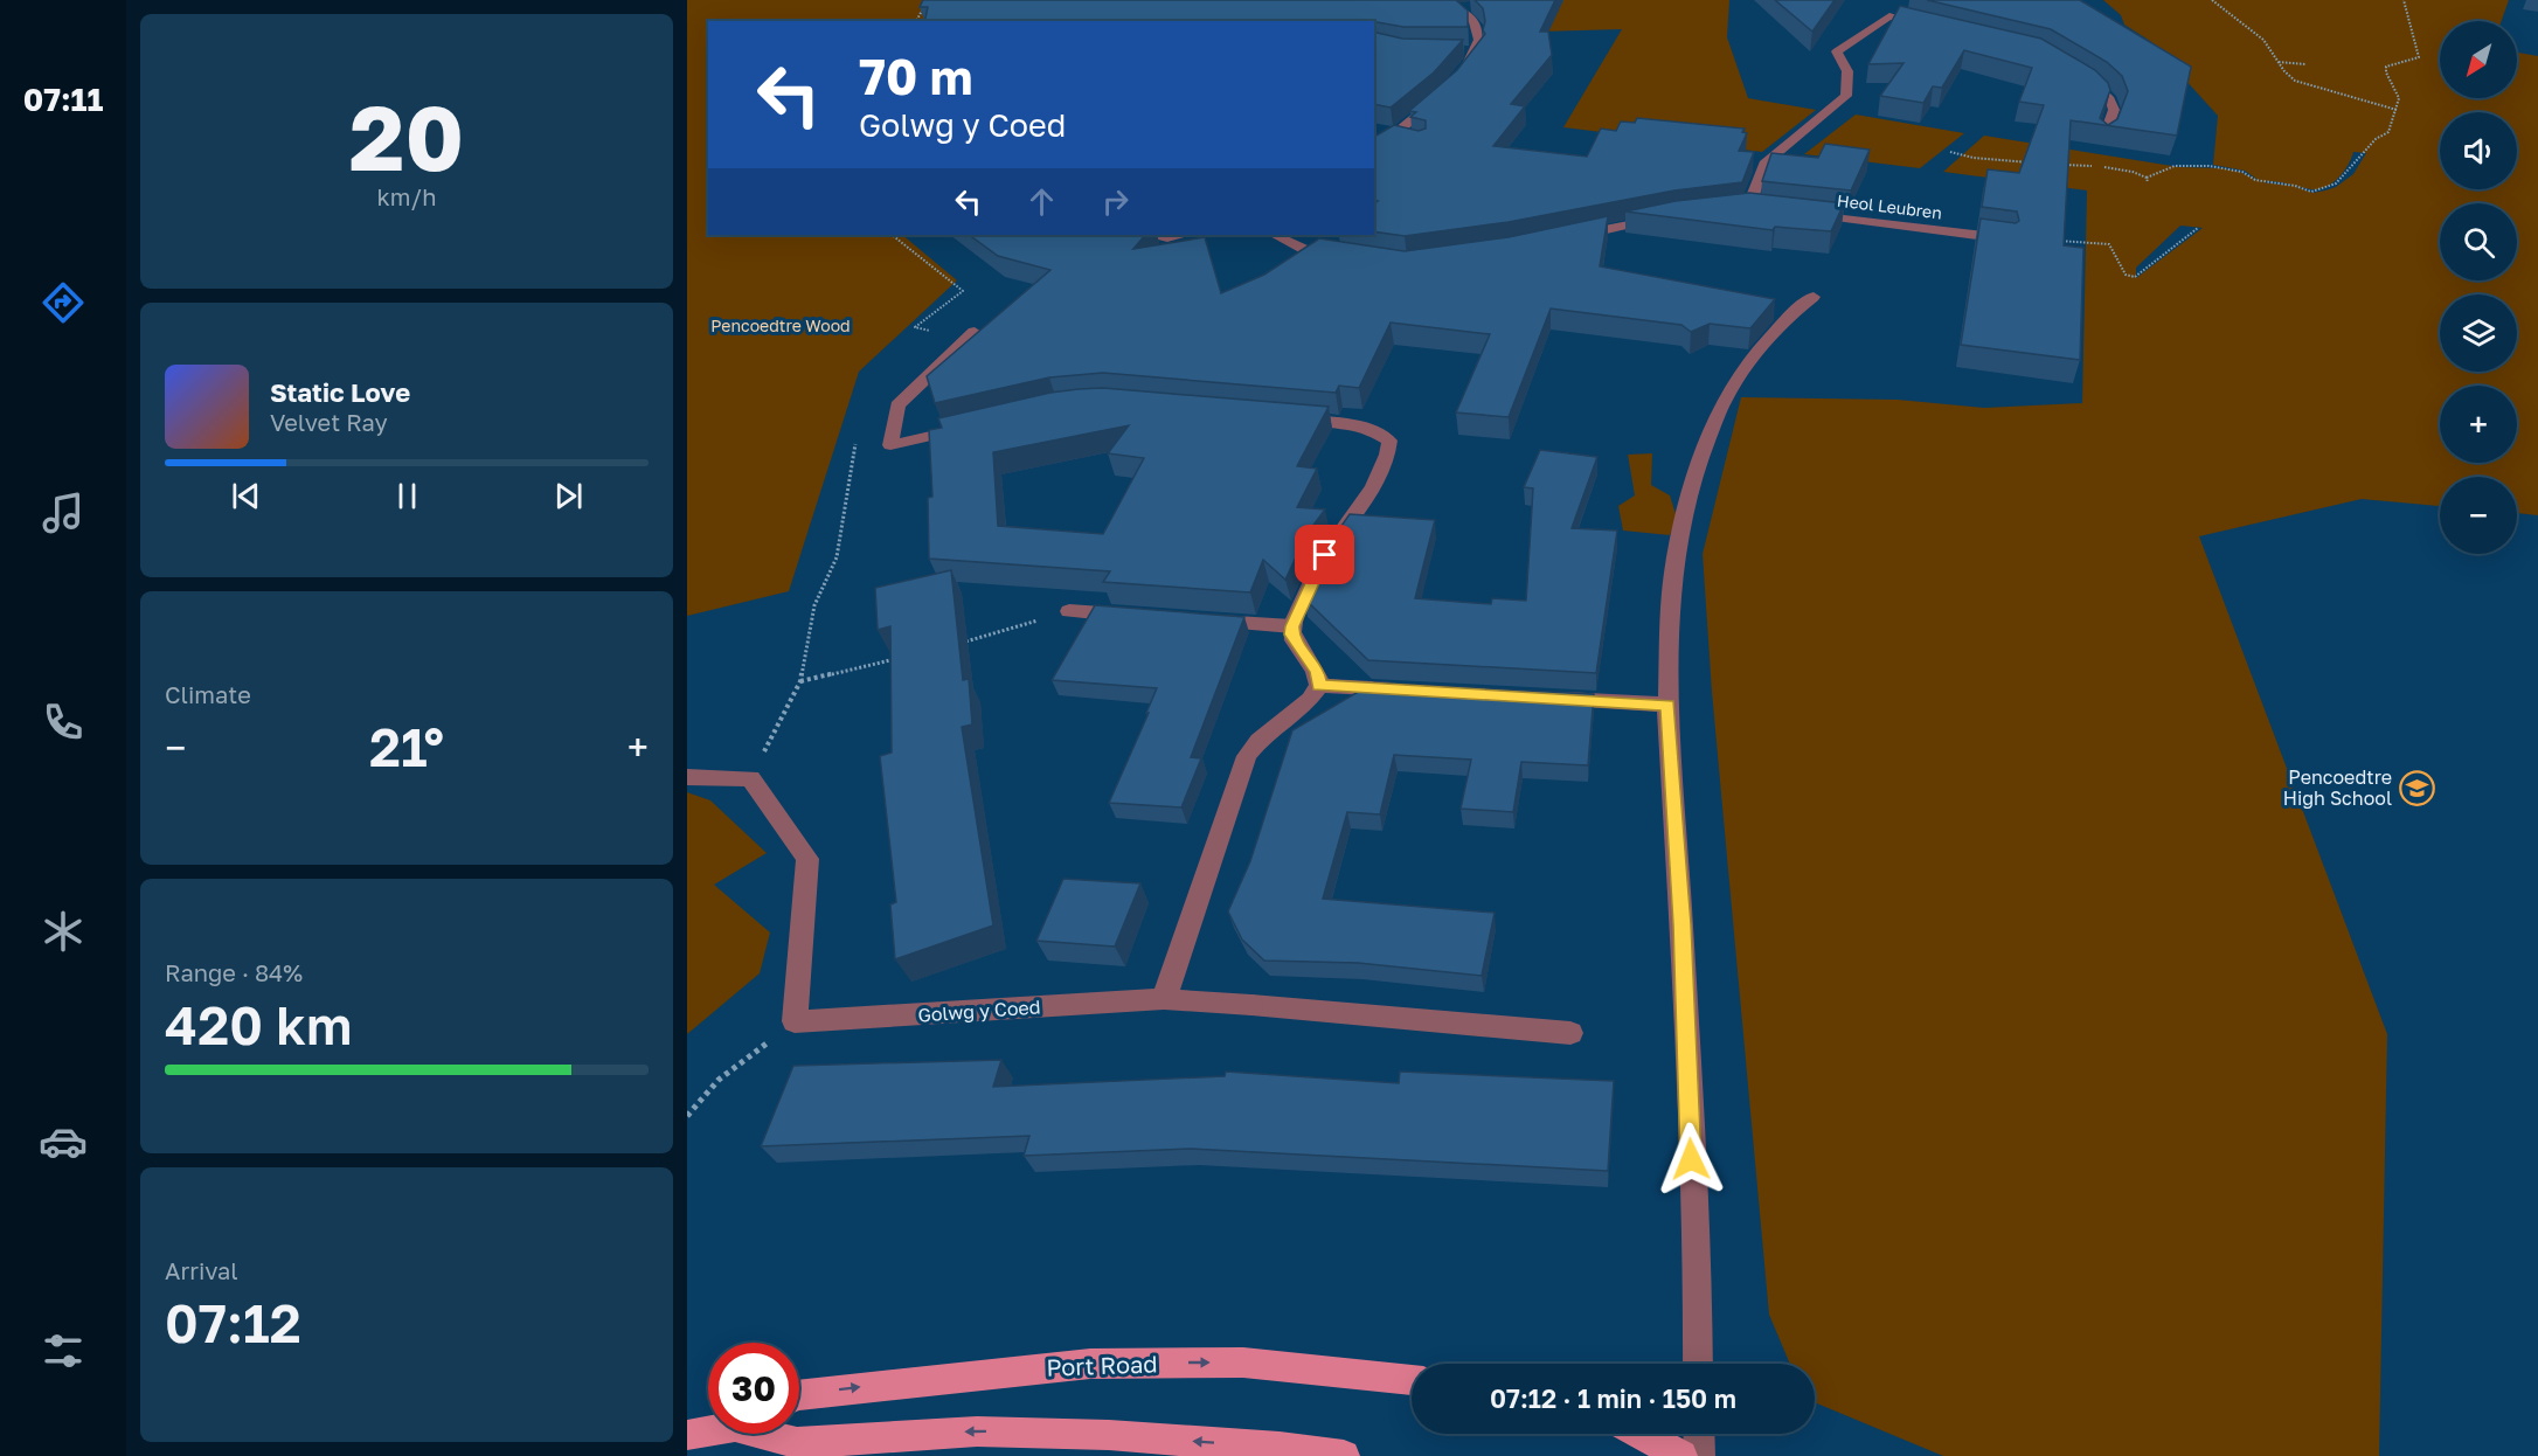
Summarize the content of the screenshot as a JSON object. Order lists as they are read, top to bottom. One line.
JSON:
{"streets":{"main road":["Port Road"],"street":["Heol Leubren","Golwg y Coed"]},"parks":["Pencoedtre Wood"],"places":{"school or university":["Pencoedtre High School"]},"north":"bottom left","page":{"tabs":"07:11","tile":[["20","km/h"],"Climate",["Range · 84%","420 km"],["Arrival","07:12"]],"map_buttons":["+","−"],"turn":["70 m","Golwg y Coed"],"song":["Static Love","Velvet Ray"],"heat":["−","21°","+"],"limit":"30","trip":"07:12 · 1 min · 150 m"}}
